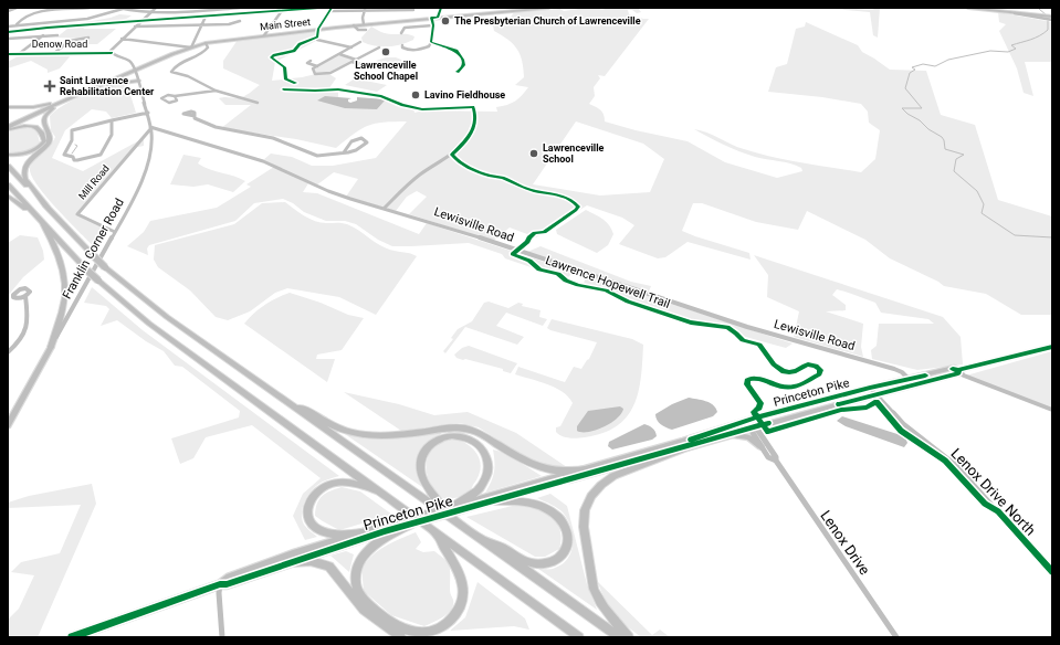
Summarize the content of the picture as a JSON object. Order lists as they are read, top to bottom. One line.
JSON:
{"streets":{"highway":["Main Street"],"main road":["Franklin Corner Road","Princeton Pike"],"street":["Denow Road","Mill Road","Lewisville Road","Lenox Drive North","Lenox Drive"],"cycle path":["Lawrence Hopewell Trail"]},"crossings":[["Main Street","Franklin Corner Road"],["Mill Road","Lewisville Road"],["Mill Road","Franklin Corner Road"],["Lewisville Road","Franklin Corner Road"],["Lewisville Road","Princeton Pike"],["Princeton Pike","Lenox Drive North"],["Princeton Pike","Lenox Drive"]],"places":{"other":["The Presbyterian Church of Lawrenceville","Lawrenceville School Chapel","Lavino Fieldhouse","Lawrenceville School"],"health":["Saint Lawrence Rehabilitation Center"]}}
